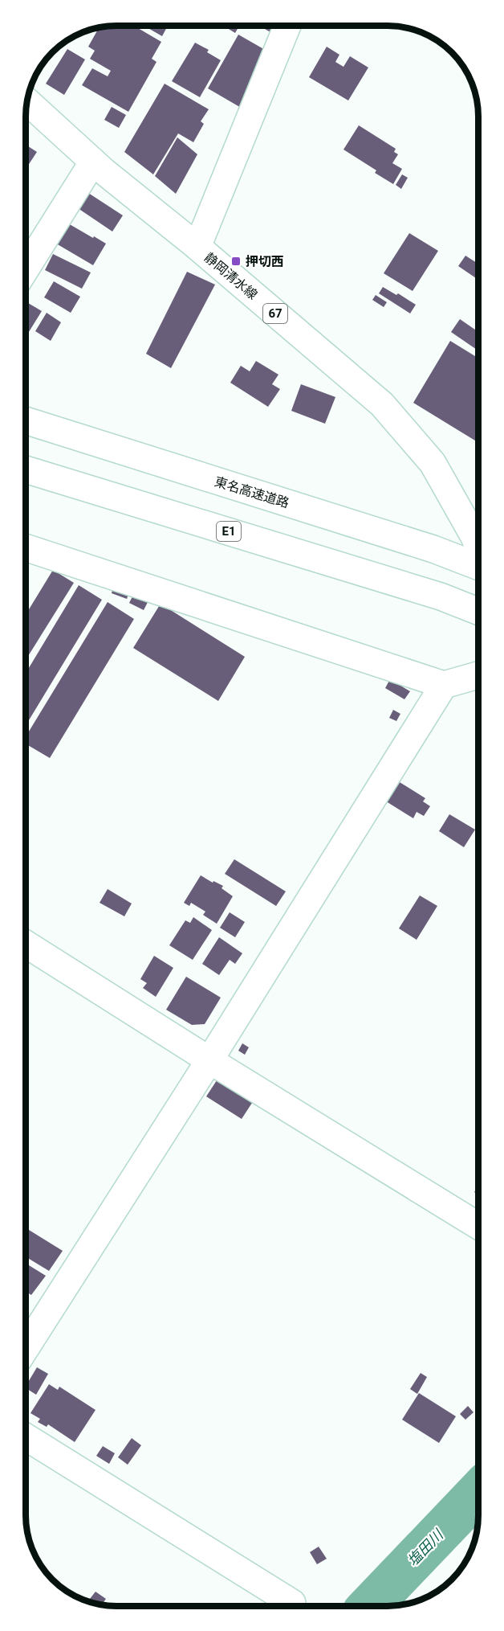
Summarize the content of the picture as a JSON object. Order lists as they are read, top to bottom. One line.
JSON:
{"streets":{"main road":["静岡清水線","67","東名高速道路","E1"]},"water":["塩田川"],"places":{"transit":["押切西"]}}
